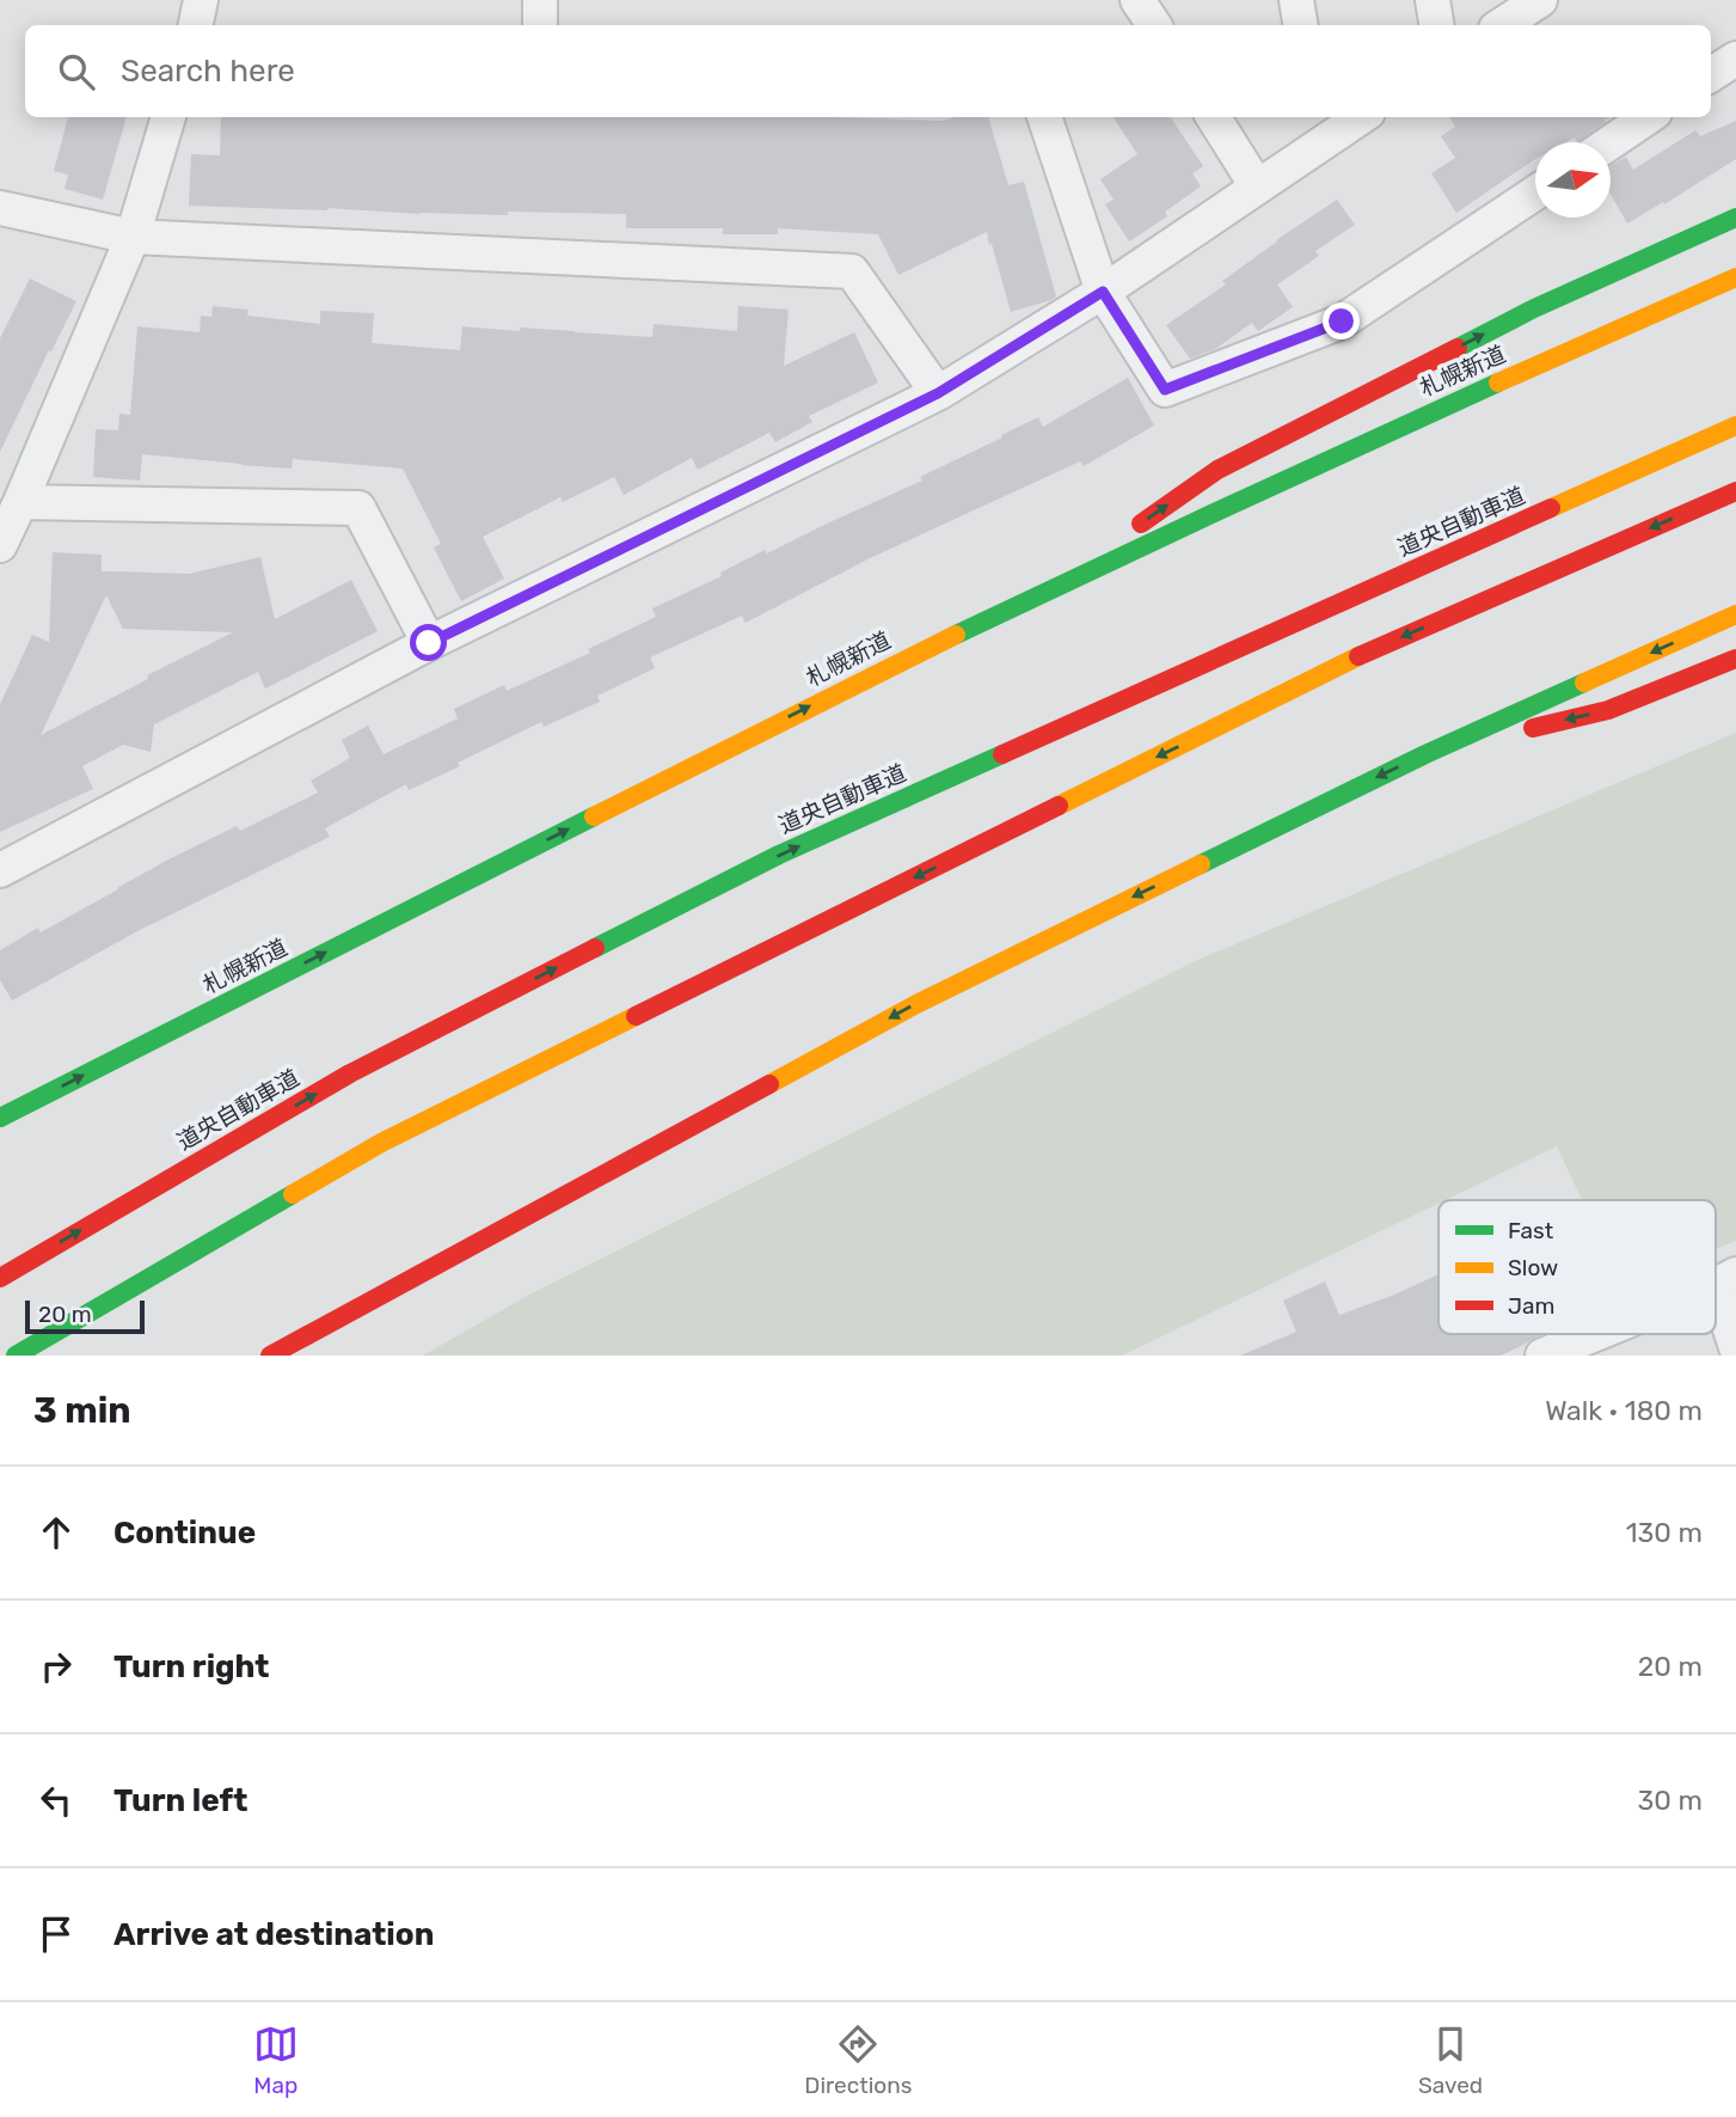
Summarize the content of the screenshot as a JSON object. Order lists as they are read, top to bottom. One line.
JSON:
{"streets":{"main road":["札幌新道","道央自動車道"]},"one_way":["札幌新道"],"legend":["Fast","Slow","Jam"],"scale_bar":"20 m","north":"right","page":{"search":"Search here","scale":"20 m","heading":["3 min","Walk · 180 m"],"list":[["Continue","130 m"],["Turn right","20 m"],["Turn left","30 m"],"Arrive at destination"],"nav":["Map","Directions","Saved"]}}
